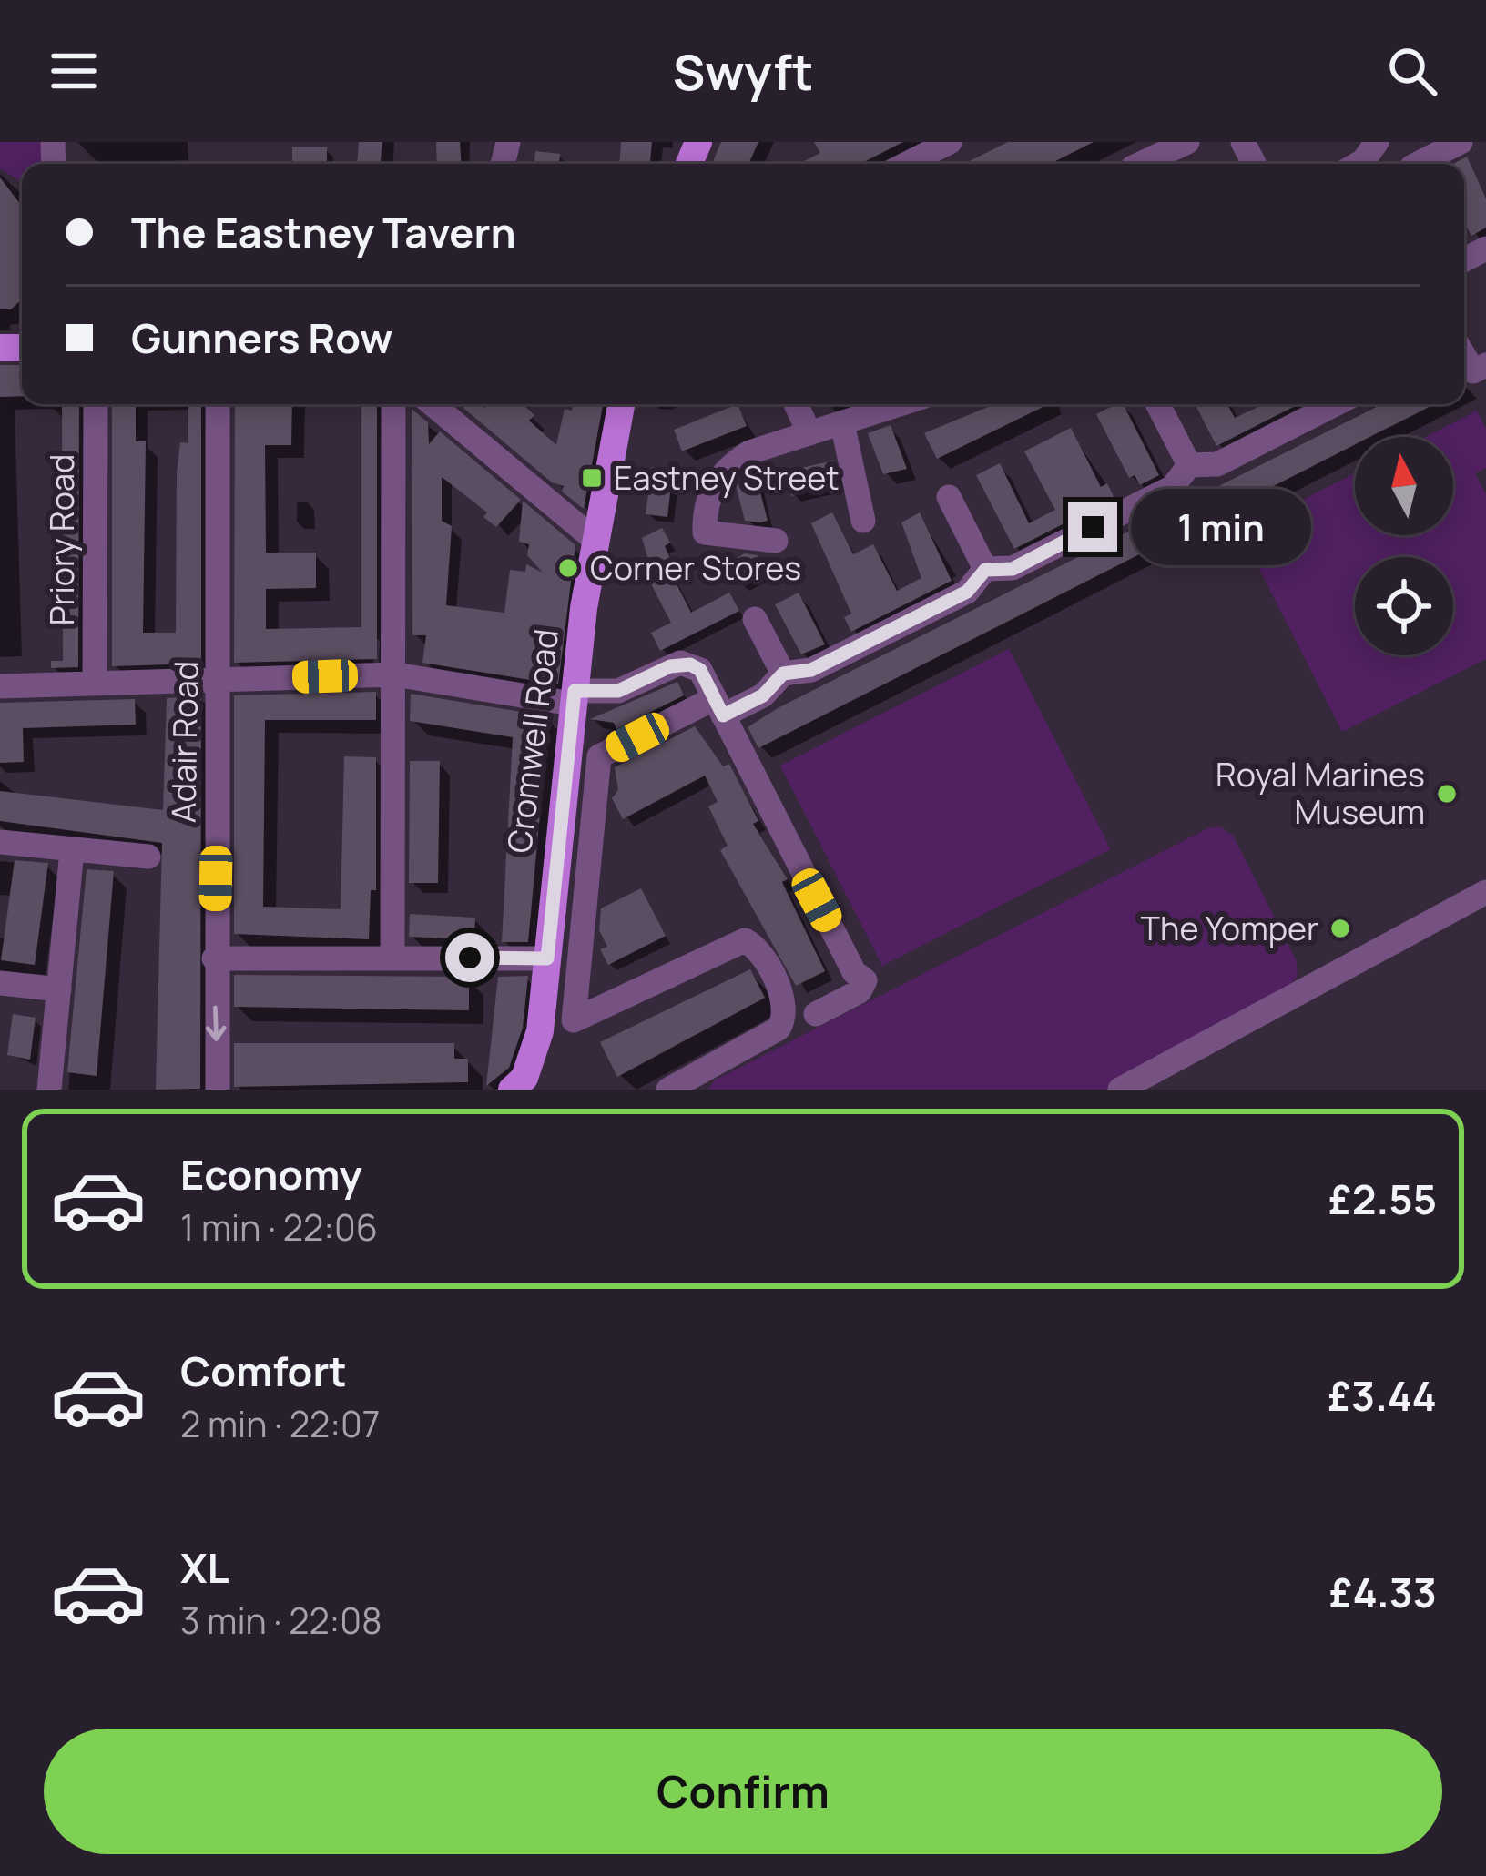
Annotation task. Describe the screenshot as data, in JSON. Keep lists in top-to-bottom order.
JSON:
{
  "streets": {
    "main road": ["Cromwell Road"],
    "street": ["Priory Road", "Adair Road"]
  },
  "places": {
    "transit": ["Eastney Street"],
    "other": ["Corner Stores", "Royal Marines Museum", "The Yomper"]
  },
  "north": "top",
  "page": {
    "header": "Swyft",
    "banner": ["The Eastney Tavern", "Gunners Row"],
    "bubble": "1 min",
    "list": [
      {
        "name": "Economy",
        "note": "1 min · 22:06",
        "value": "£2.55"
      },
      {
        "name": "Comfort",
        "note": "2 min · 22:07",
        "value": "£3.44"
      },
      {
        "name": "XL",
        "note": "3 min · 22:08",
        "value": "£4.33"
      }
    ],
    "buttons": "Confirm"
  }
}
